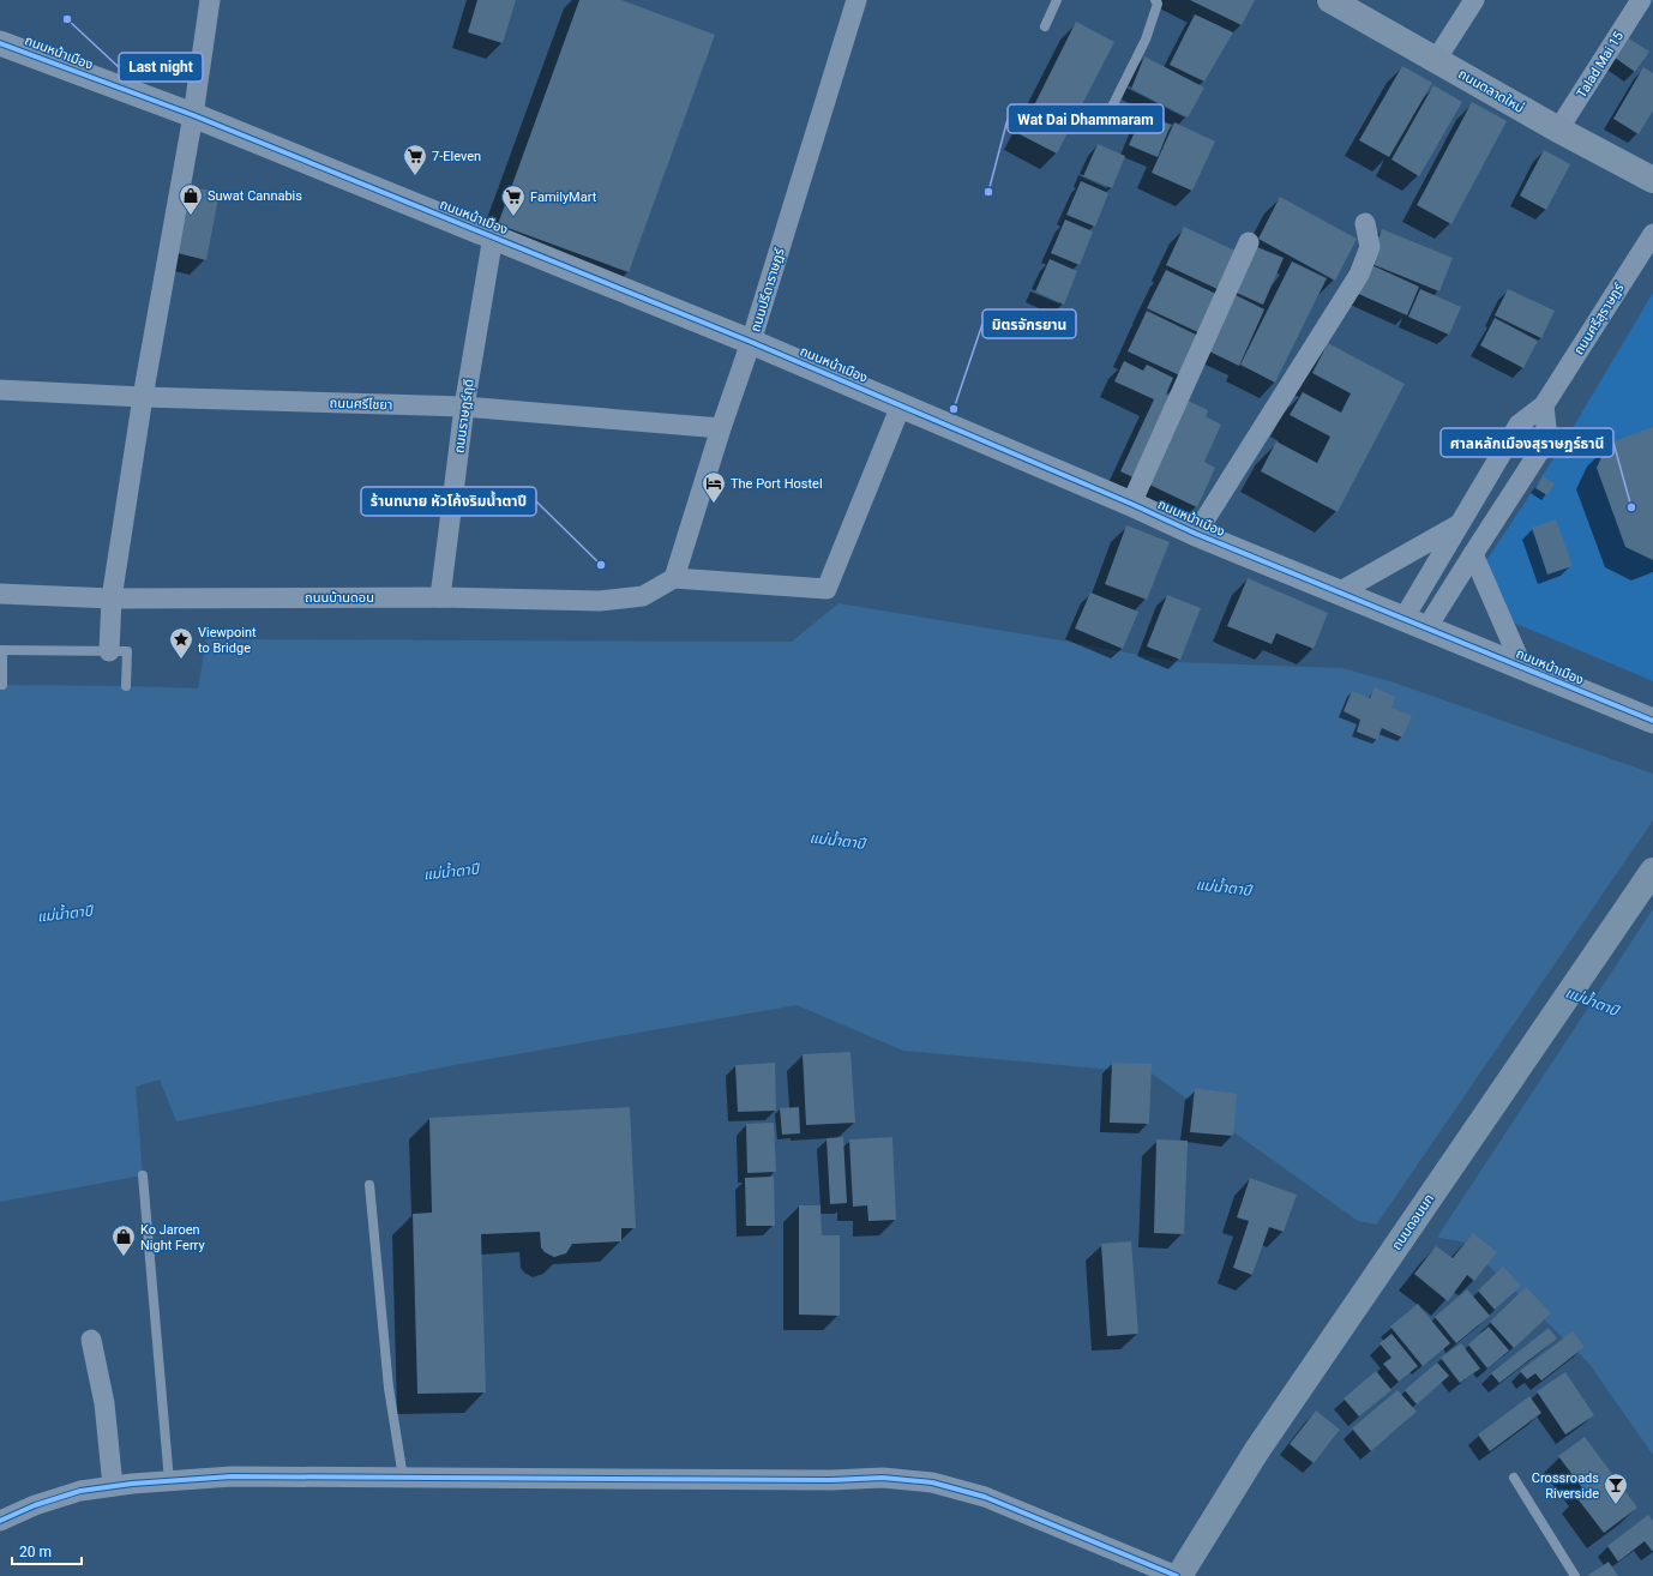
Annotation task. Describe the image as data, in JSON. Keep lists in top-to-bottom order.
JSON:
{
  "streets": {
    "main road": ["ถนนตลาดใหม่", "ถนนดอนนก"],
    "street": [
      "ถนนหน้าเมือง",
      "Talad Mai 15",
      "ถนนปรีดาราษฎร์",
      "ถนนศรีสุราษฎร์",
      "ถนนศรีไชยา",
      "ถนนราษฎร์ฤดี",
      "ถนนบ้านดอน"
    ]
  },
  "crossings": [
    ["ถนนหน้าเมือง", "ถนนปรีดาราษฎร์"],
    ["ถนนหน้าเมือง", "ถนนศรีสุราษฎร์"],
    ["ถนนหน้าเมือง", "ถนนราษฎร์ฤดี"],
    ["Talad Mai 15", "ถนนตลาดใหม่"],
    ["ถนนปรีดาราษฎร์", "ถนนศรีไชยา"],
    ["ถนนปรีดาราษฎร์", "ถนนบ้านดอน"],
    ["ถนนศรีไชยา", "ถนนราษฎร์ฤดี"],
    ["ถนนราษฎร์ฤดี", "ถนนบ้านดอน"]
  ],
  "water": ["แม่น้ำตาปี"],
  "places": {
    "other": [
      "Last night",
      "Wat Dai Dhammaram",
      "มิตรจักรยาน",
      "ศาลหลักเมืองสุราษฎร์ธานี",
      "ร้านทนาย หัวโค้งริมน้ำตาปี"
    ],
    "supermarket": ["7-Eleven", "FamilyMart"],
    "shop": ["Suwat Cannabis", "Ko Jaroen Night Ferry"],
    "hotel": ["The Port Hostel"],
    "place": ["Viewpoint to Bridge"],
    "bar": ["Crossroads Riverside"]
  },
  "scale_bar": "20 m"
}
